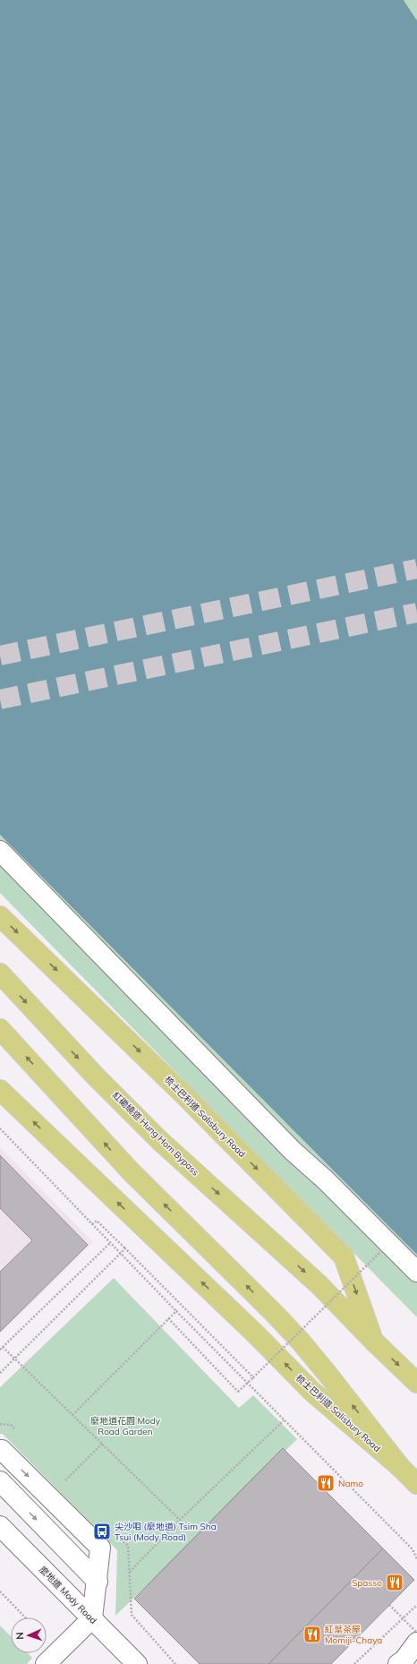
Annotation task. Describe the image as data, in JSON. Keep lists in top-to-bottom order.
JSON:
{
  "streets": {
    "main road": ["梳士巴利道 Salisbury Road", "紅磡繞道 Hung Hom Bypass"],
    "street": ["麼地道 Mody Road"]
  },
  "crossings": [
    ["梳士巴利道 Salisbury Road", "紅磡繞道 Hung Hom Bypass"]
  ],
  "one_way": ["紅磡繞道 Hung Hom Bypass"],
  "parks": ["麼地道花園 Mody Road Garden"],
  "places": {
    "restaurant": ["Namo", "Spasso", "紅葉茶屋 Momiji-Chaya"],
    "bus stop": ["尖沙咀 (麼地道) Tsim Sha Tsui (Mody Road)"]
  },
  "north": "left"
}
